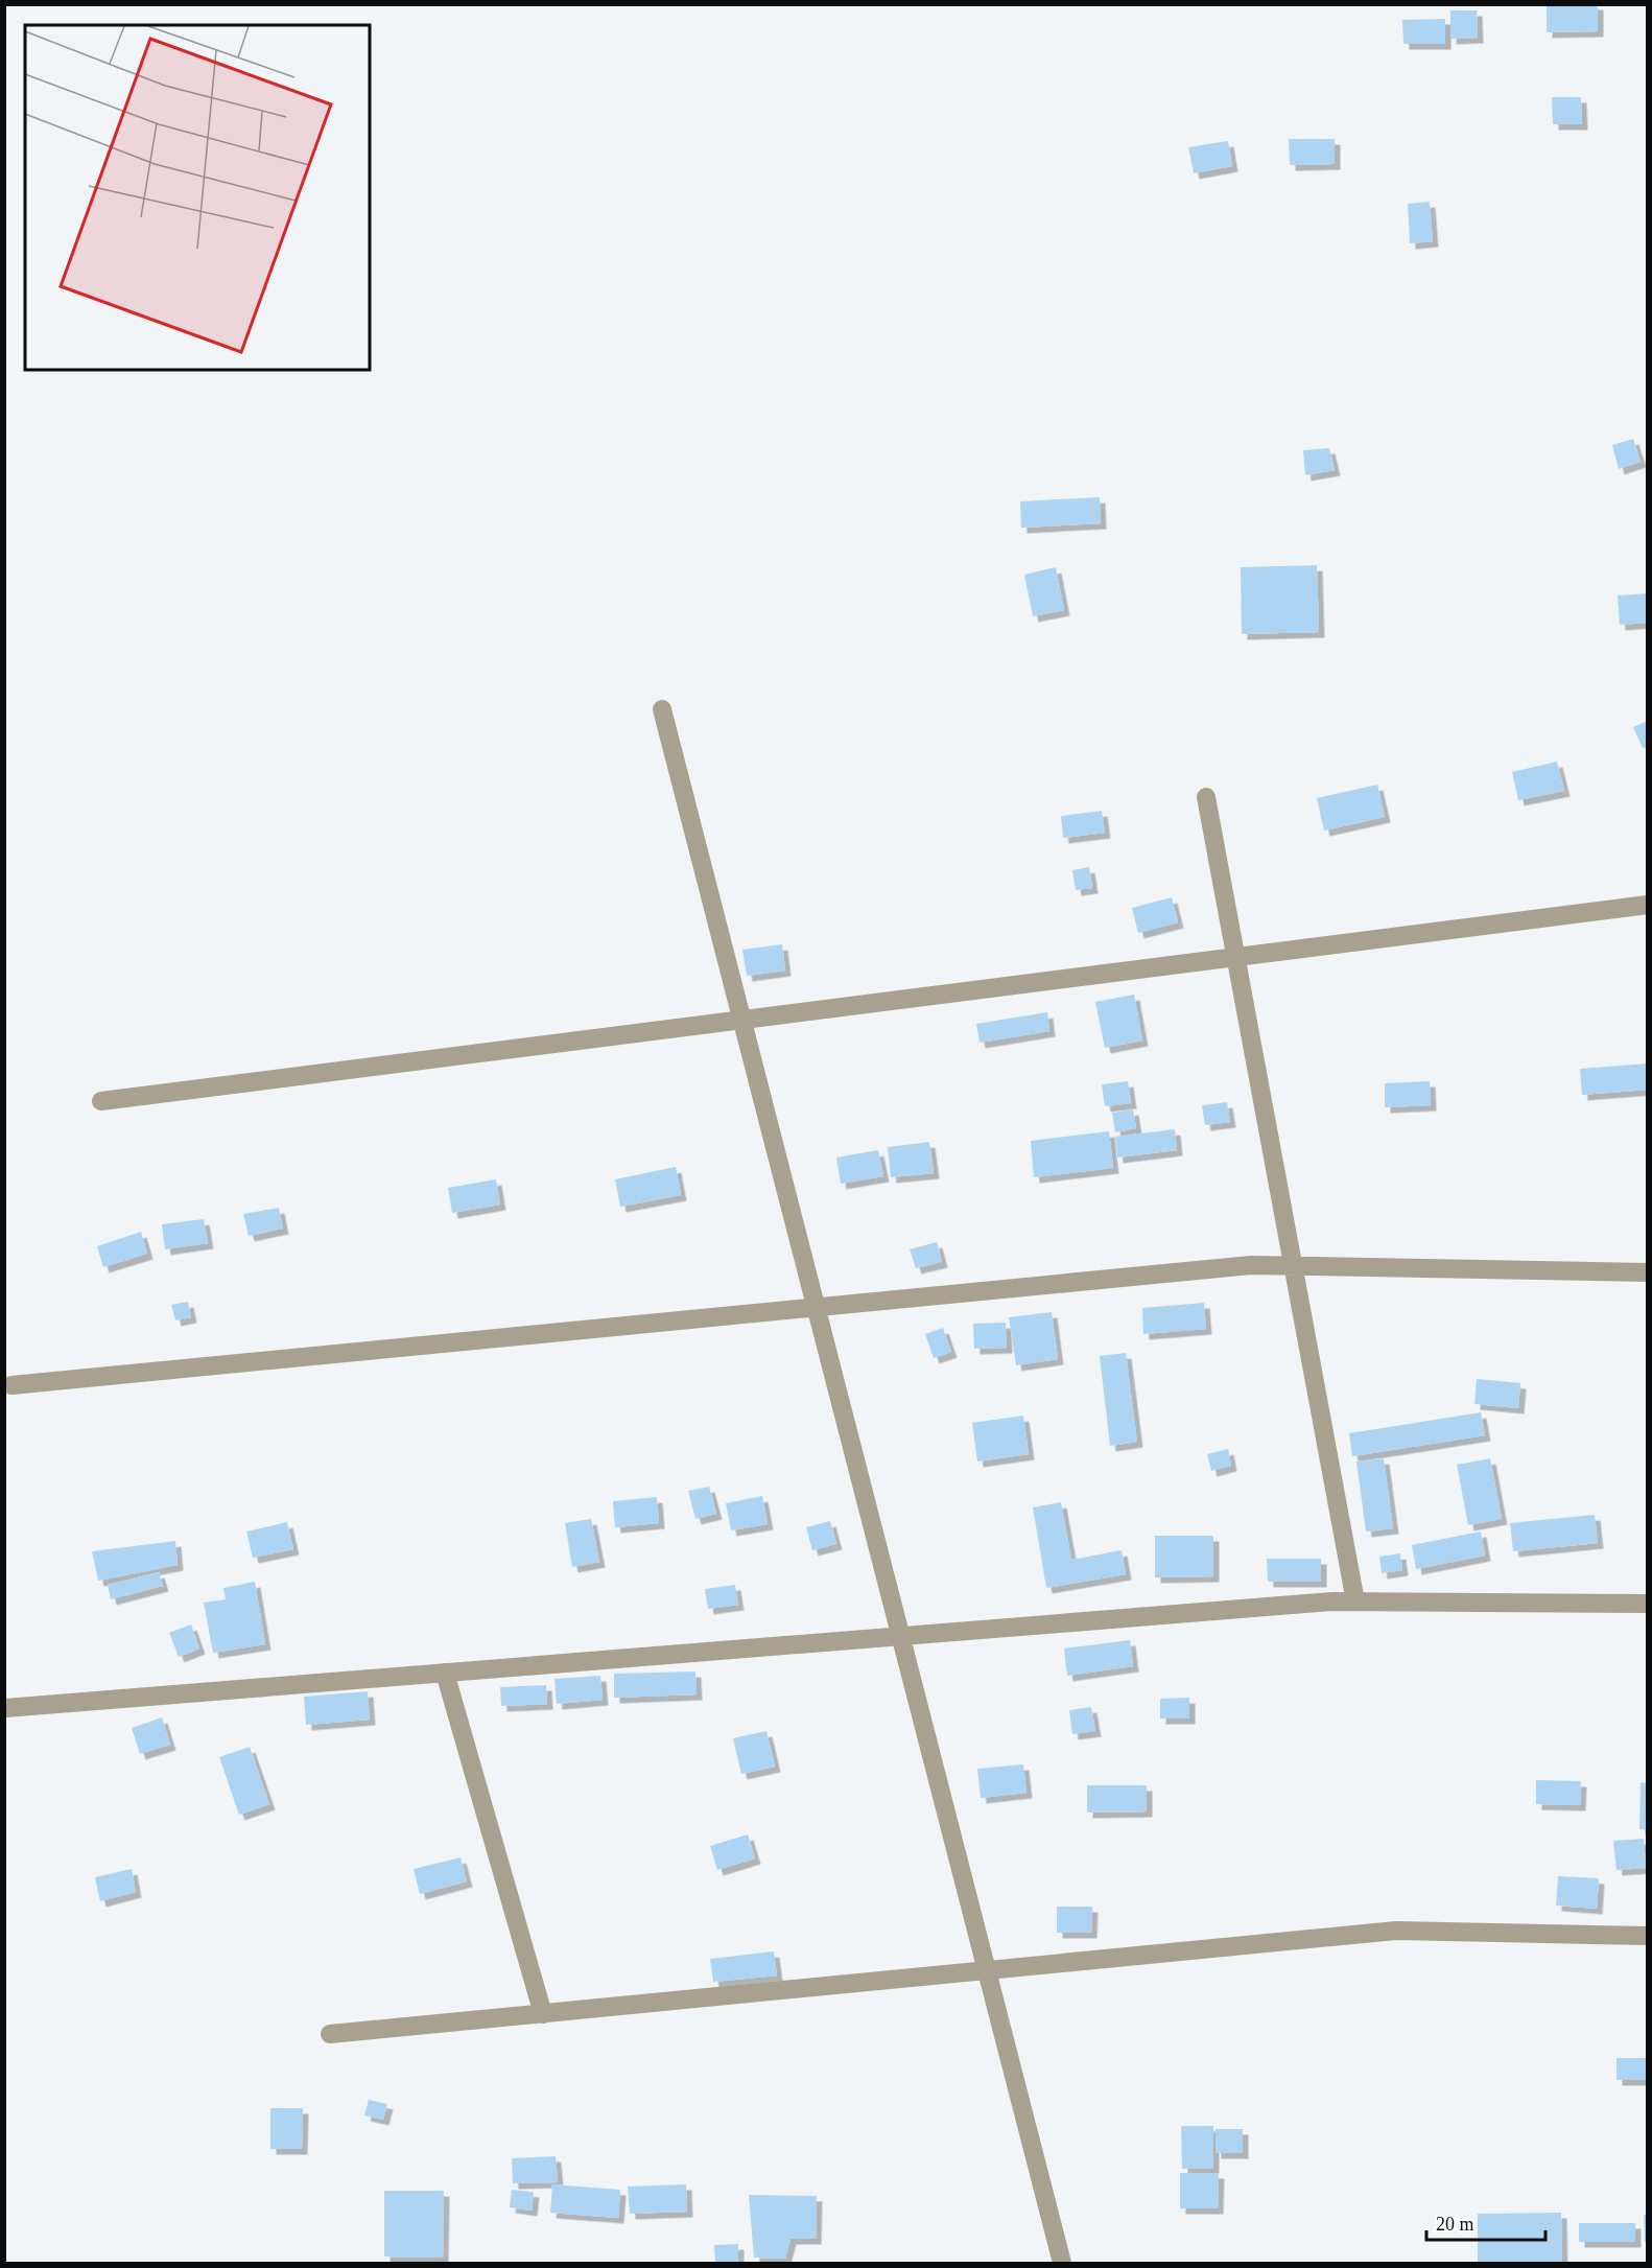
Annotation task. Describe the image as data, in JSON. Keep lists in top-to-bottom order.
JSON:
{
  "scale_bar": "20 m"
}
